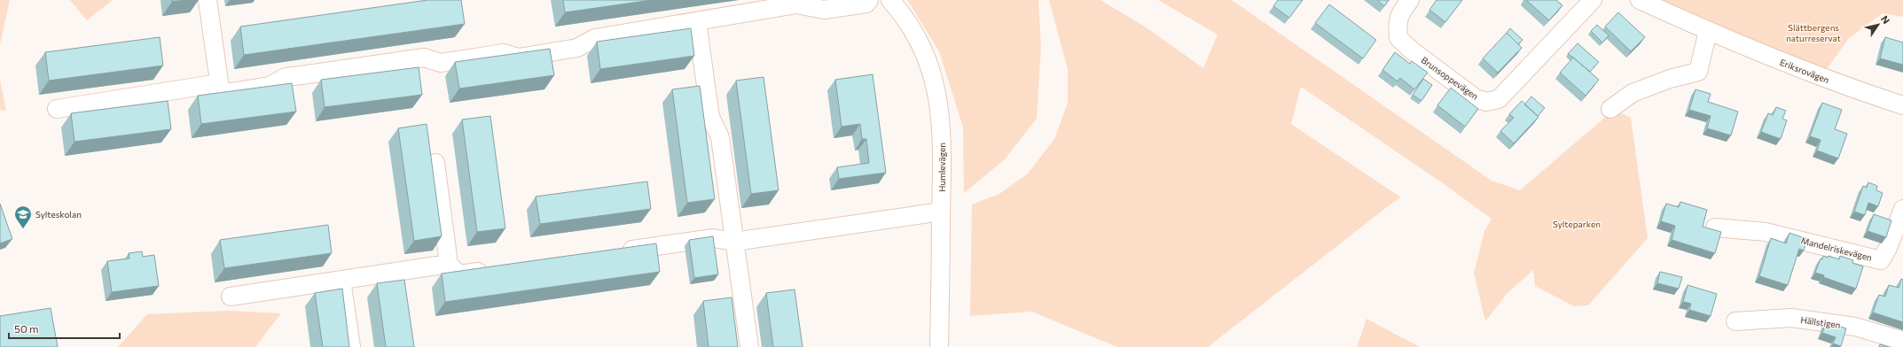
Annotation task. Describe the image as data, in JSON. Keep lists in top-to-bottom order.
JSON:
{
  "streets": {
    "street": [
      "Eriksrovägen",
      "Brunsoppevägen",
      "Humlevägen",
      "Mandelriskevägen",
      "Hällstigen"
    ]
  },
  "parks": ["Slättbergens naturreservat", "Sylteparken"],
  "places": {
    "school or university": ["Sylteskolan"]
  },
  "scale_bar": "50 m",
  "north": "top right"
}
